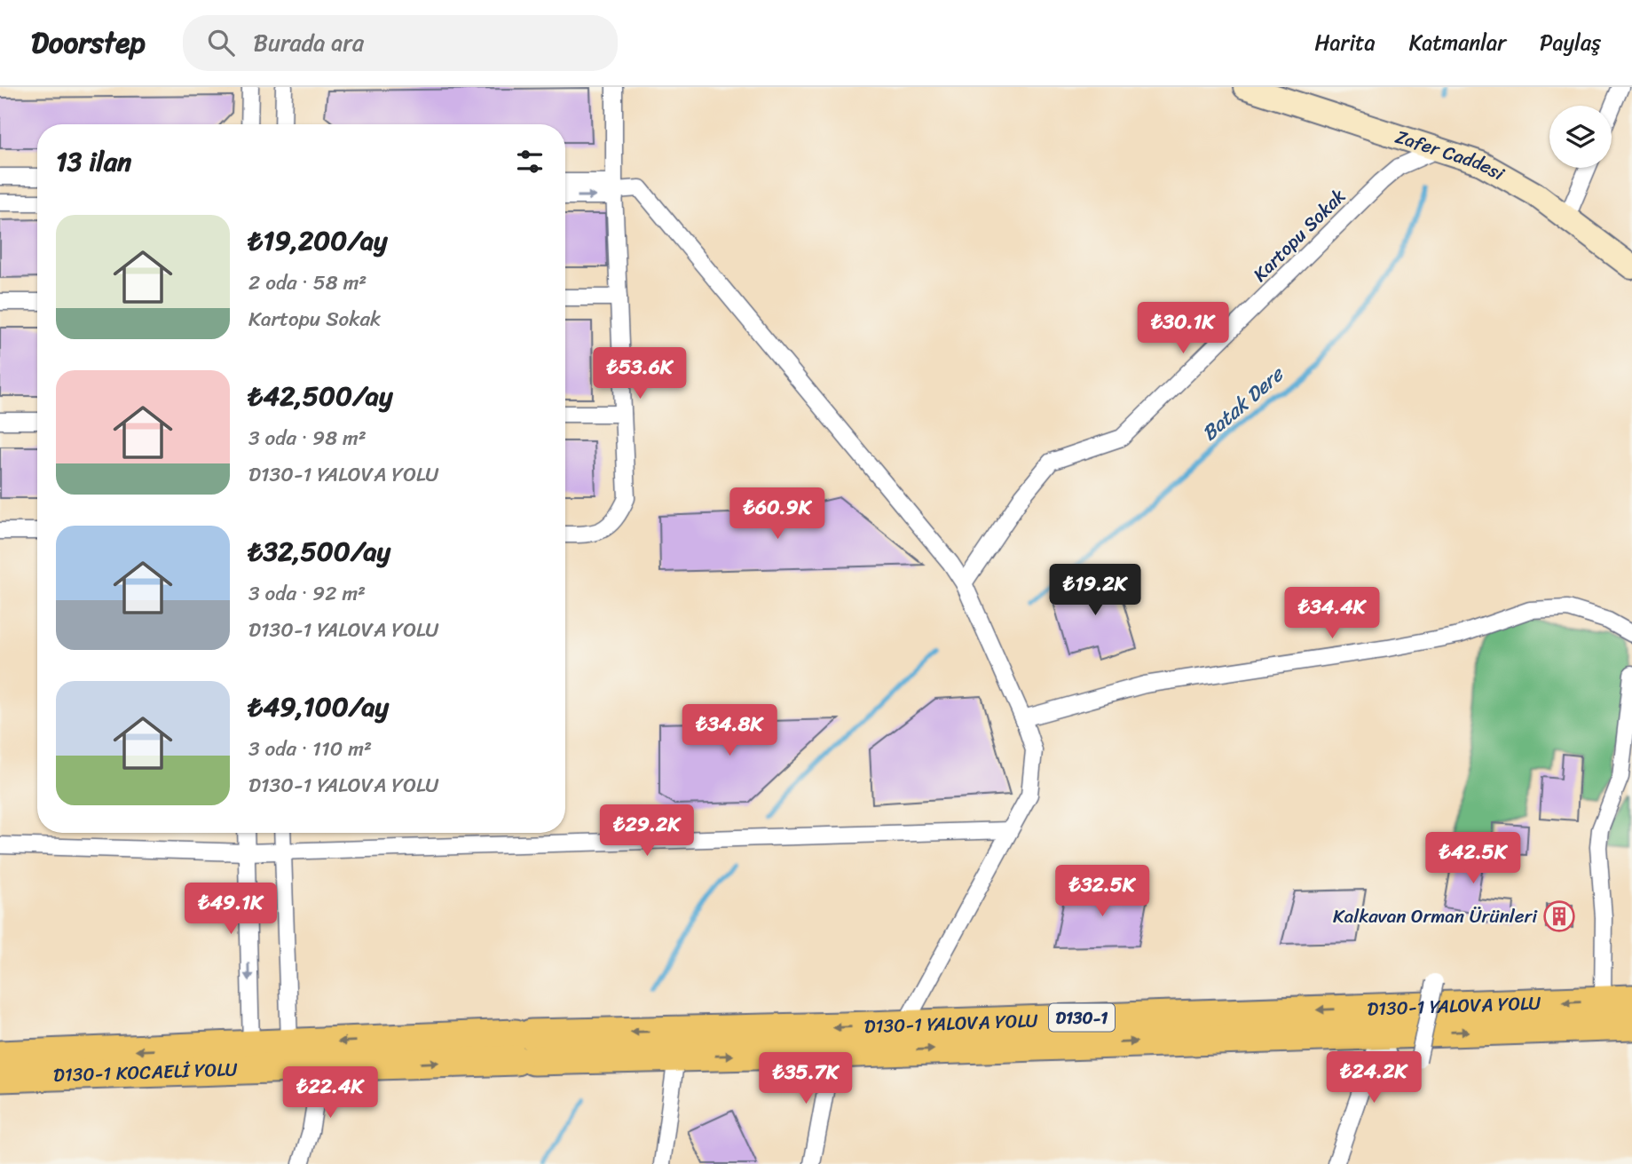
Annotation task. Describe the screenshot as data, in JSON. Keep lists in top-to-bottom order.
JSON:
{
  "streets": {
    "highway": ["D130-1 YALOVA YOLU", "D130-1", "D130-1 KOCAELİ YOLU"],
    "street": ["Zafer Caddesi", "Kartopu Sokak"]
  },
  "crossings": [
    ["Zafer Caddesi", "Kartopu Sokak"],
    ["D130-1 YALOVA YOLU", "D130-1 KOCAELİ YOLU"]
  ],
  "one_way": ["D130-1 YALOVA YOLU", "D130-1 KOCAELİ YOLU"],
  "water": ["Batak Dere"],
  "places": {
    "building": ["Kalkavan Orman Ürünleri"]
  },
  "page": {
    "header": "Doorstep",
    "search": "Burada ara",
    "nav": ["Harita", "Katmanlar", "Paylaş"],
    "heading": "13 ilan",
    "list": [
      {
        "name": "₺19,200/ay",
        "note": "2 oda · 58 m² · Kartopu Sokak"
      },
      {
        "name": "₺42,500/ay",
        "note": "3 oda · 98 m² · D130-1 YALOVA YOLU"
      },
      {
        "name": "₺32,500/ay",
        "note": "3 oda · 92 m² · D130-1 YALOVA YOLU"
      },
      {
        "name": "₺49,100/ay",
        "note": "3 oda · 110 m² · D130-1 YALOVA YOLU"
      }
    ],
    "price": [
      "₺30.1K",
      "₺53.6K",
      "₺60.9K",
      "₺19.2K",
      "₺34.4K",
      "₺34.8K",
      "₺29.2K",
      "₺42.5K",
      "₺32.5K",
      "₺49.1K",
      "₺24.2K",
      "₺35.7K",
      "₺22.4K"
    ]
  }
}
